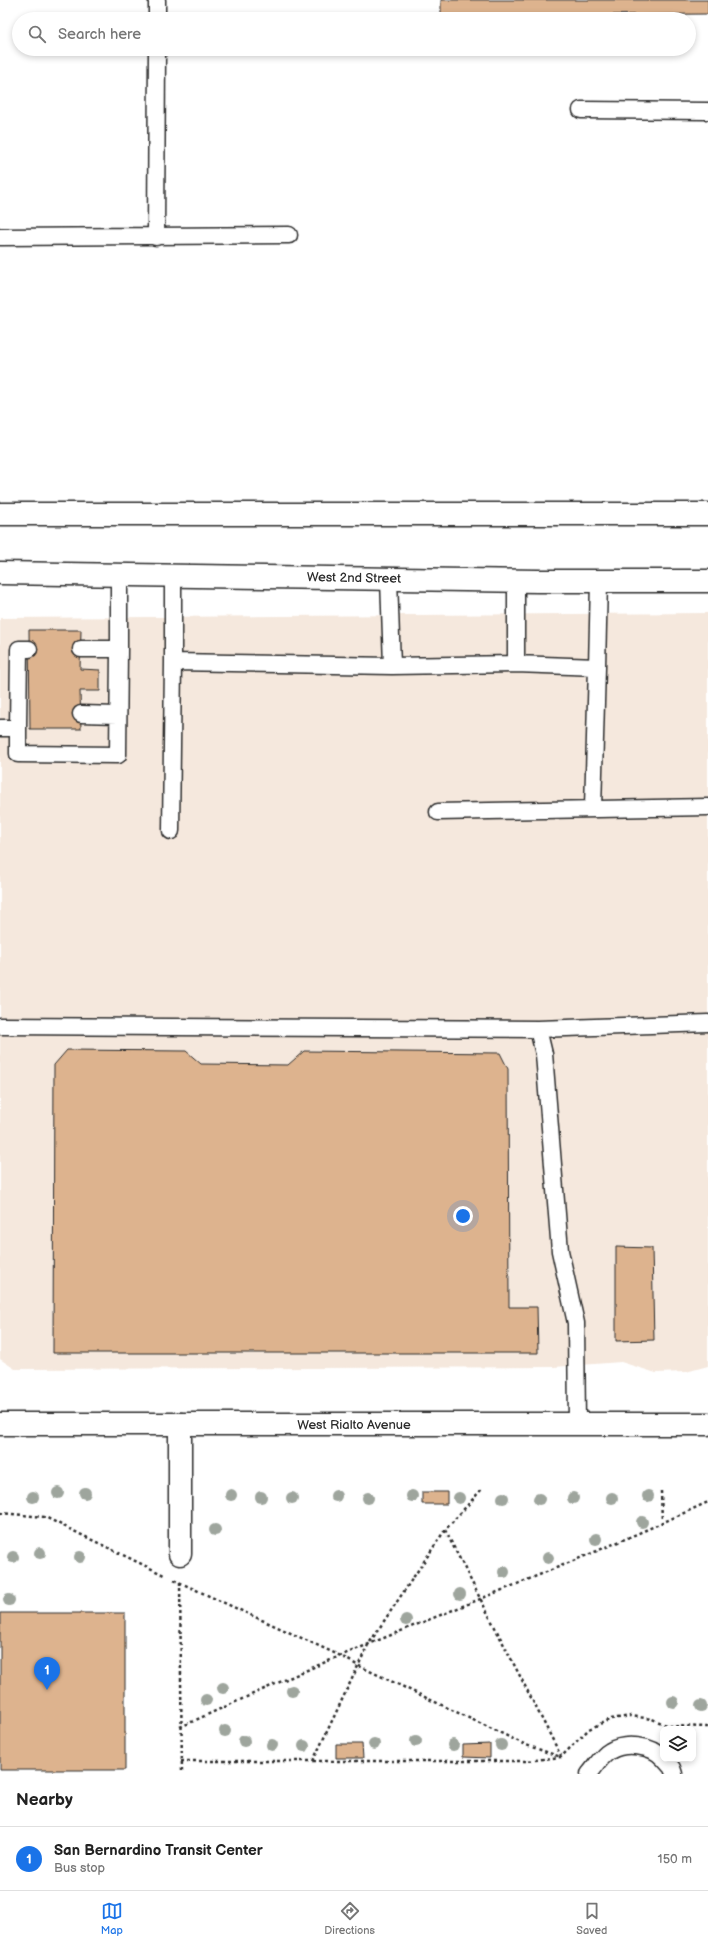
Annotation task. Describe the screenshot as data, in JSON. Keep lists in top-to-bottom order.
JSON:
{
  "streets": {
    "main road": ["West 2nd Street", "West Rialto Avenue"]
  },
  "page": {
    "search": "Search here",
    "pins": "1",
    "heading": "Nearby",
    "list": [
      {
        "mark": "1",
        "name": "San Bernardino Transit Center",
        "note": "Bus stop",
        "value": "150 m"
      }
    ],
    "nav": ["Map", "Directions", "Saved"]
  }
}
